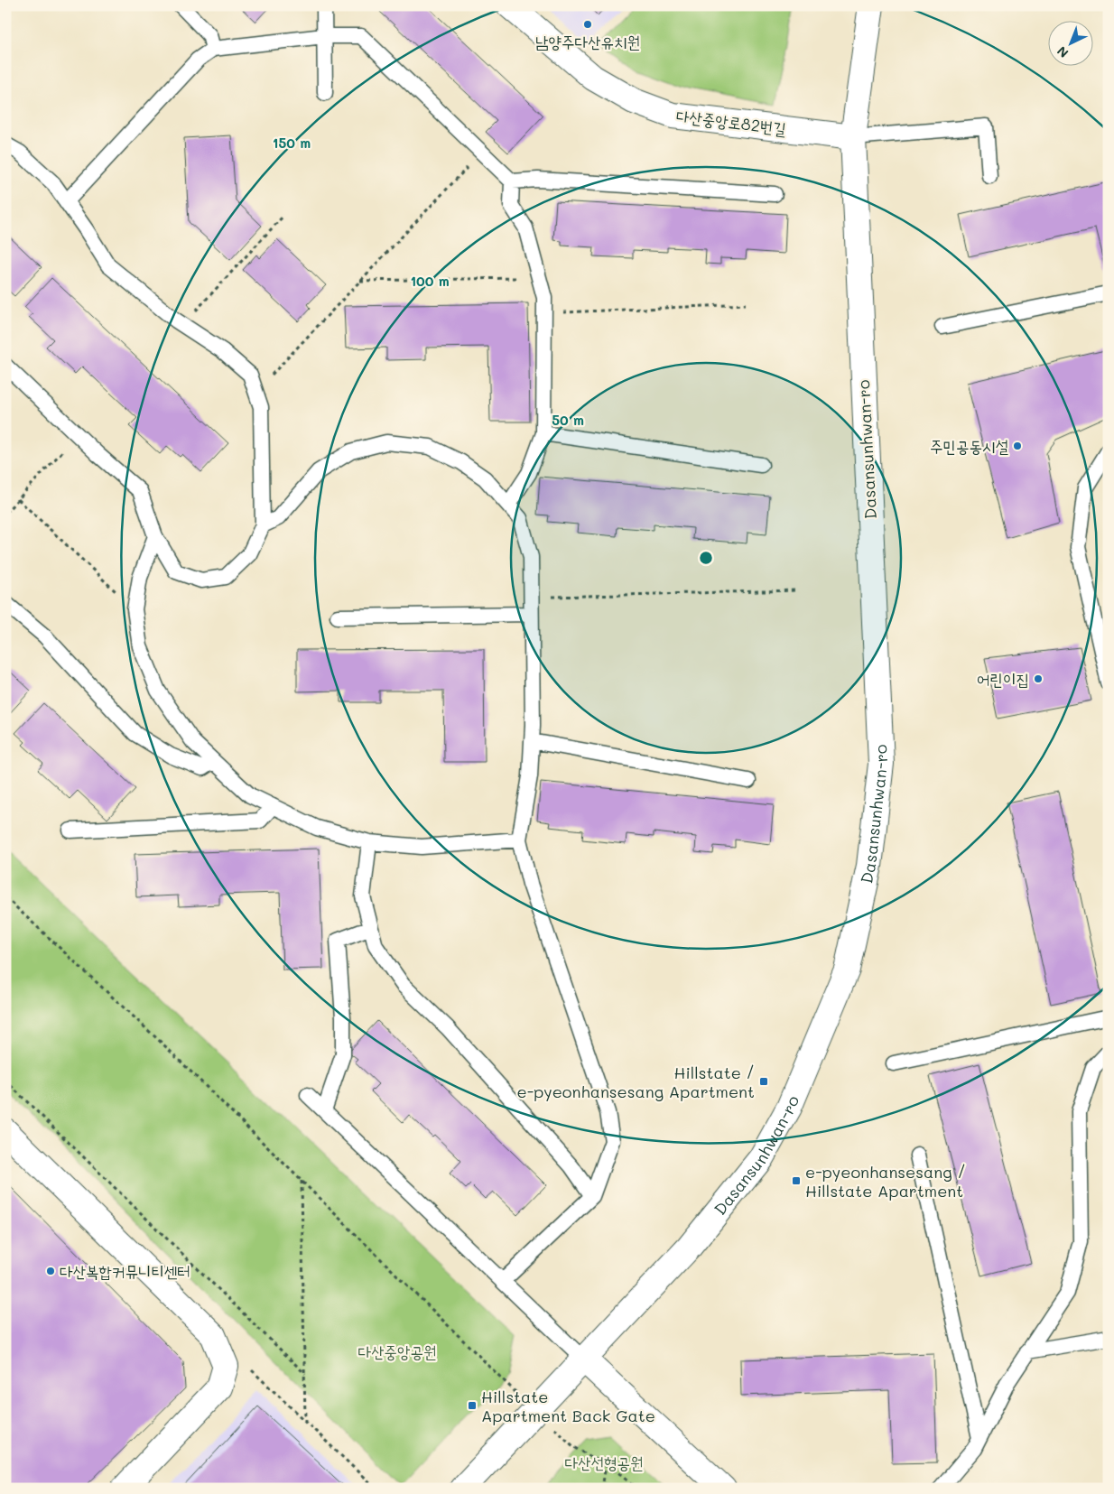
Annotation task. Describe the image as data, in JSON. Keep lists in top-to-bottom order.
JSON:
{
  "streets": {
    "street": ["다산중앙로82번길", "Dasansunhwan-ro"]
  },
  "crossings": [
    ["다산중앙로82번길", "Dasansunhwan-ro"]
  ],
  "parks": ["다산중앙공원", "다산선형공원"],
  "places": {
    "other": [
      "남양주다산유치원",
      "주민공동시설",
      "어린이집",
      "다산복합커뮤니티센터"
    ],
    "transit": ["Hillstate / e-pyeonhansesang Apartment", "e-pyeonhansesang / Hillstate Apartment", "Hillstate Apartment Back Gate"]
  },
  "north": "bottom left",
  "rings": ["150 m", "100 m", "50 m"]
}
